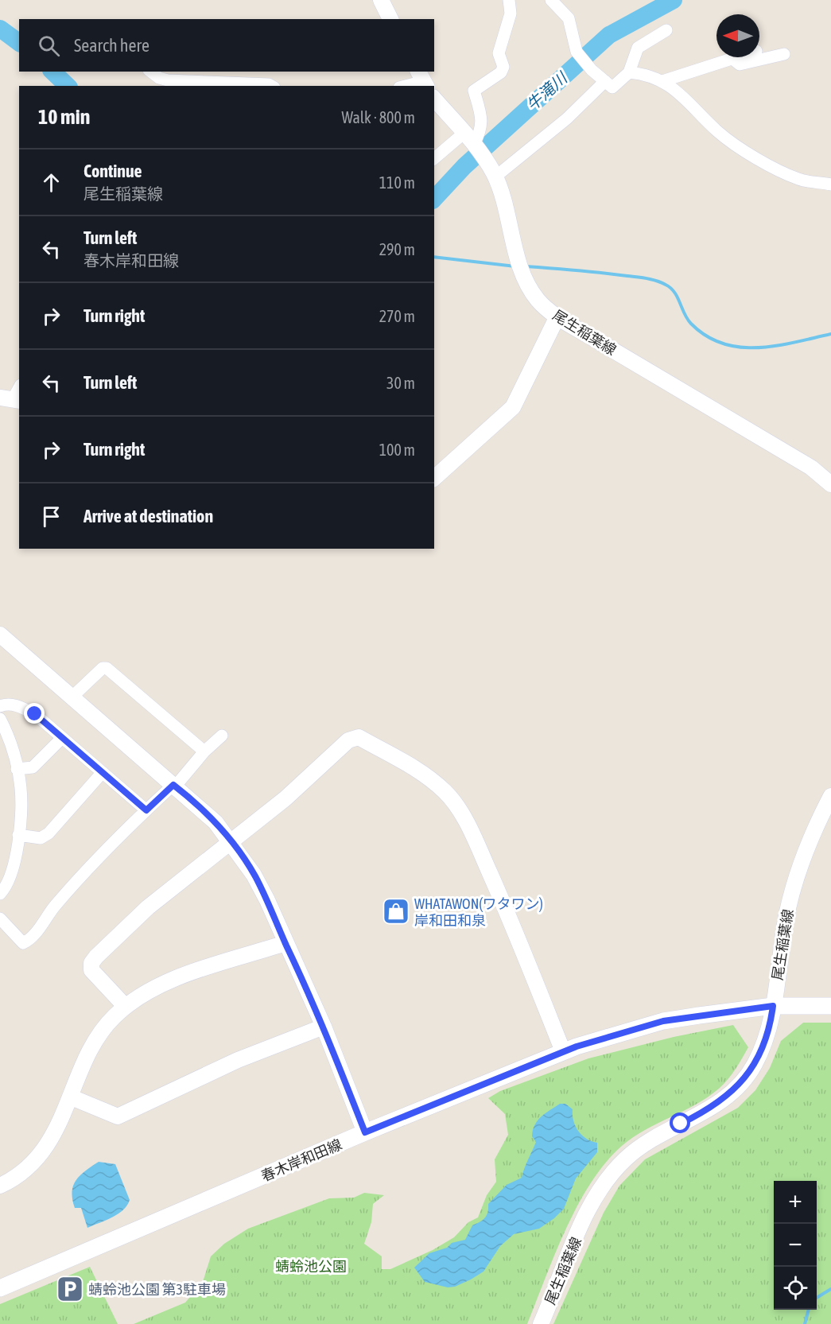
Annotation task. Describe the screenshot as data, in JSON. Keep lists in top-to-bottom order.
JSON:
{
  "streets": {
    "main road": ["春木岸和田線"],
    "street": ["尾生稲葉線"]
  },
  "crossings": [
    ["尾生稲葉線", "春木岸和田線"]
  ],
  "water": ["牛滝川"],
  "parks": ["蜻蛉池公園"],
  "places": {
    "shop": ["WHATAWON(ワタワン) 岸和田和泉"],
    "parking": ["蜻蛉池公園 第3駐車場"]
  },
  "north": "left",
  "page": {
    "search": "Search here",
    "heading": ["10 min", "Walk · 800 m"],
    "list": [
      ["Continue", "尾生稲葉線", "110 m"],
      ["Turn left", "春木岸和田線", "290 m"],
      ["Turn right", "270 m"],
      ["Turn left", "30 m"],
      ["Turn right", "100 m"],
      "Arrive at destination"
    ],
    "map_buttons": ["+", "−"]
  }
}
